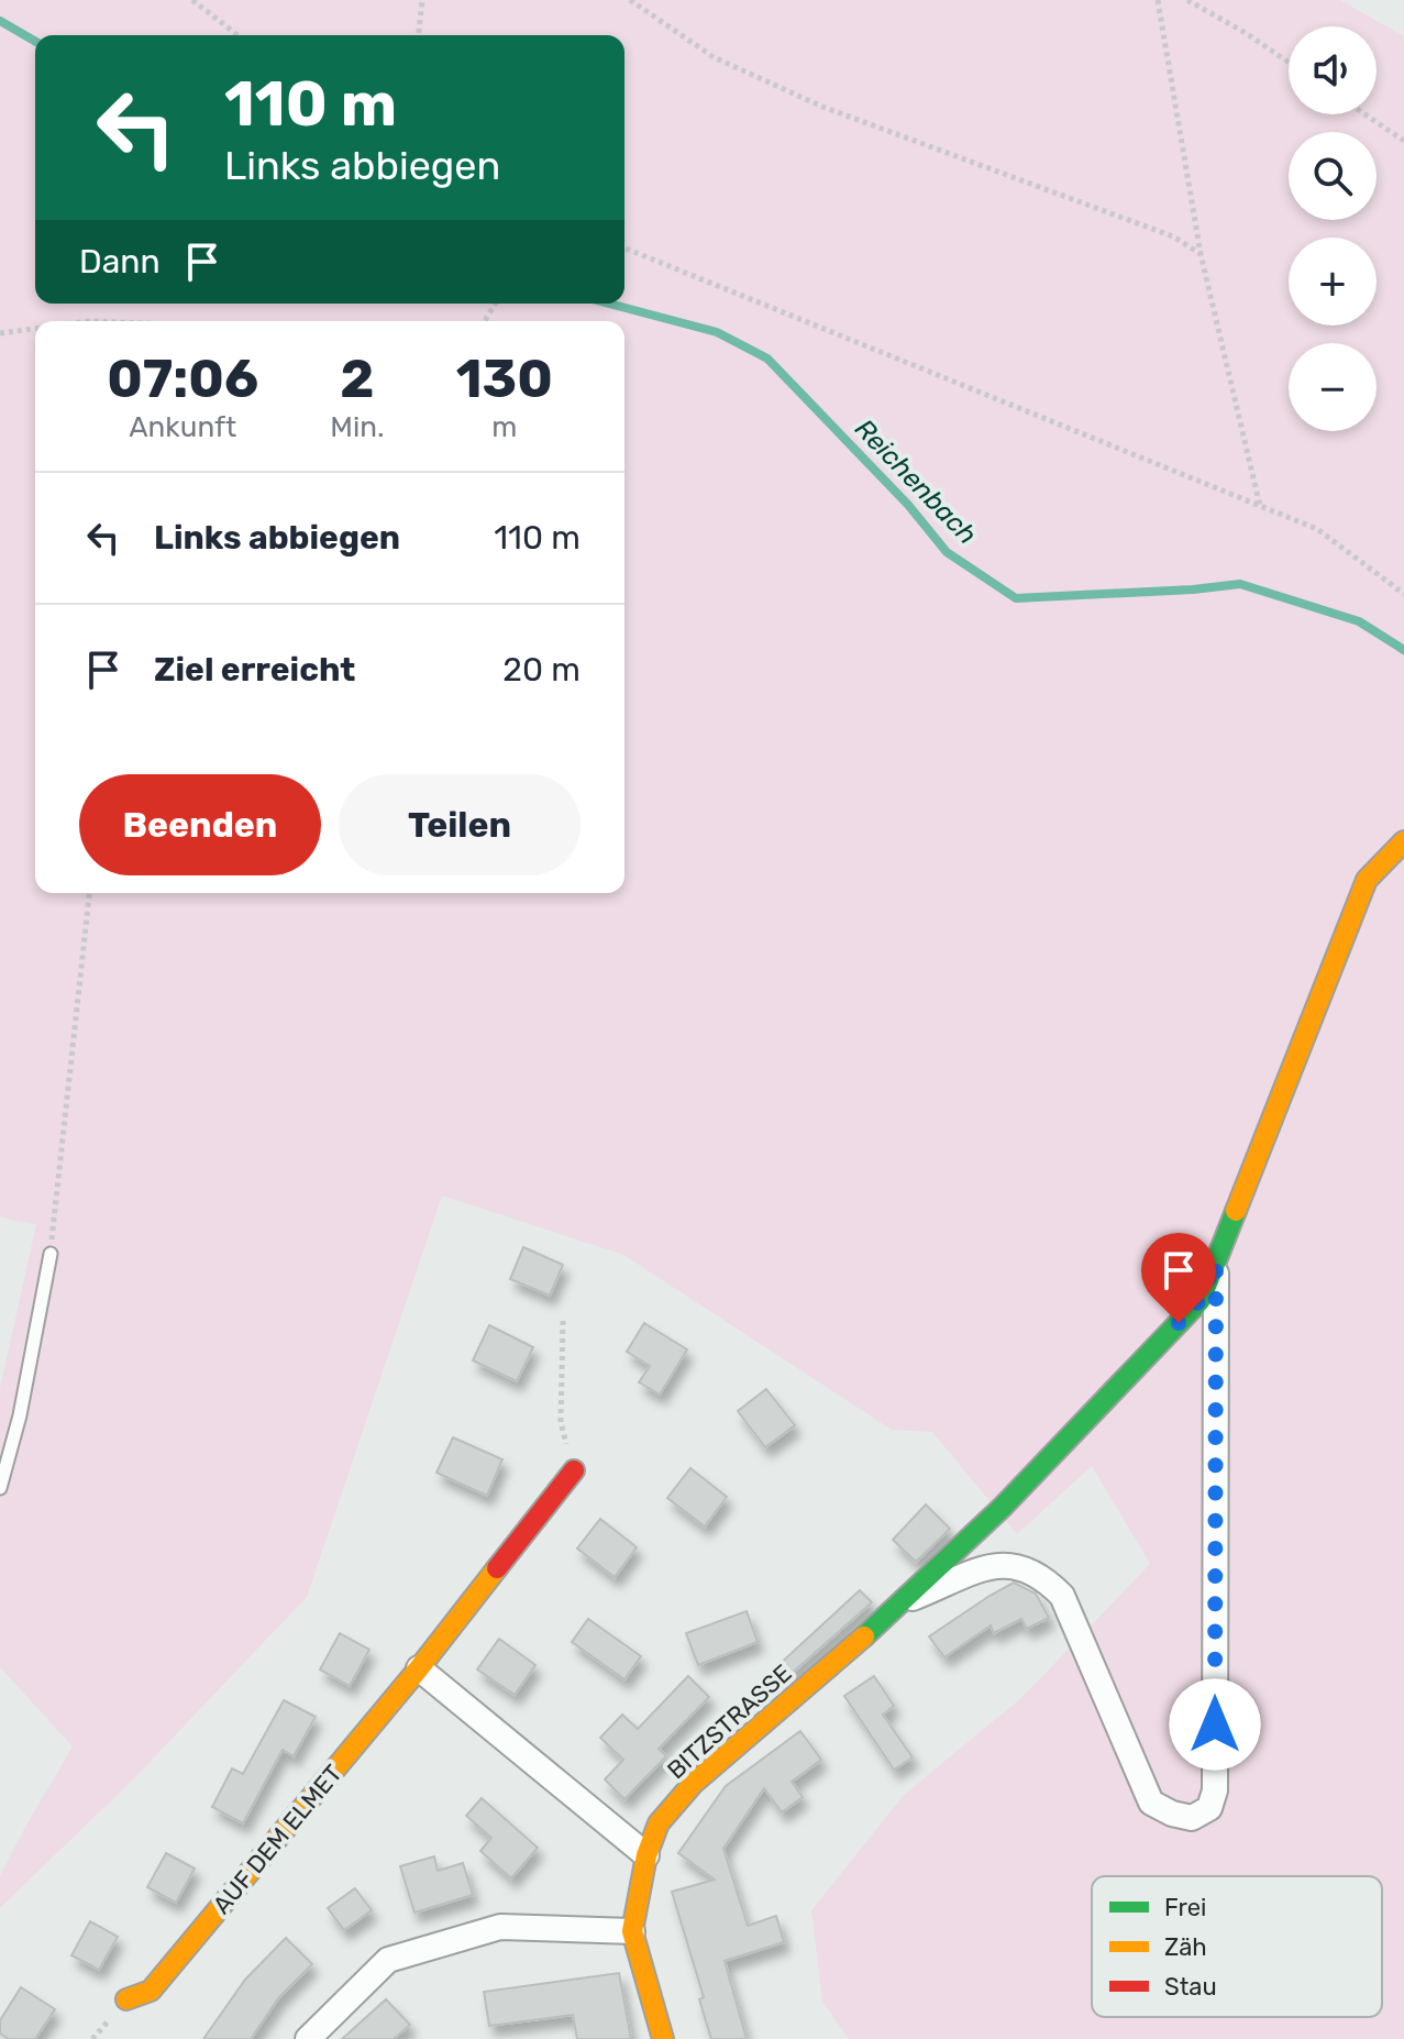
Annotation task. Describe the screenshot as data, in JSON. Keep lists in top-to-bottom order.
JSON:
{
  "streets": {
    "street": ["BITZSTRASSE", "AUF DEM ELMET"]
  },
  "water": ["Reichenbach"],
  "legend": ["Frei", "Zäh", "Stau"],
  "page": {
    "map_buttons": ["+", "−"],
    "turn": ["110 m", "Links abbiegen"],
    "then": "Dann",
    "eta": [
      "07:06",
      "Ankunft",
      "2",
      "Min.",
      "130",
      "m"
    ],
    "list": [
      {
        "name": "Links abbiegen",
        "value": "110 m"
      },
      {
        "name": "Ziel erreicht",
        "value": "20 m"
      }
    ],
    "buttons": ["Beenden", "Teilen"]
  }
}
